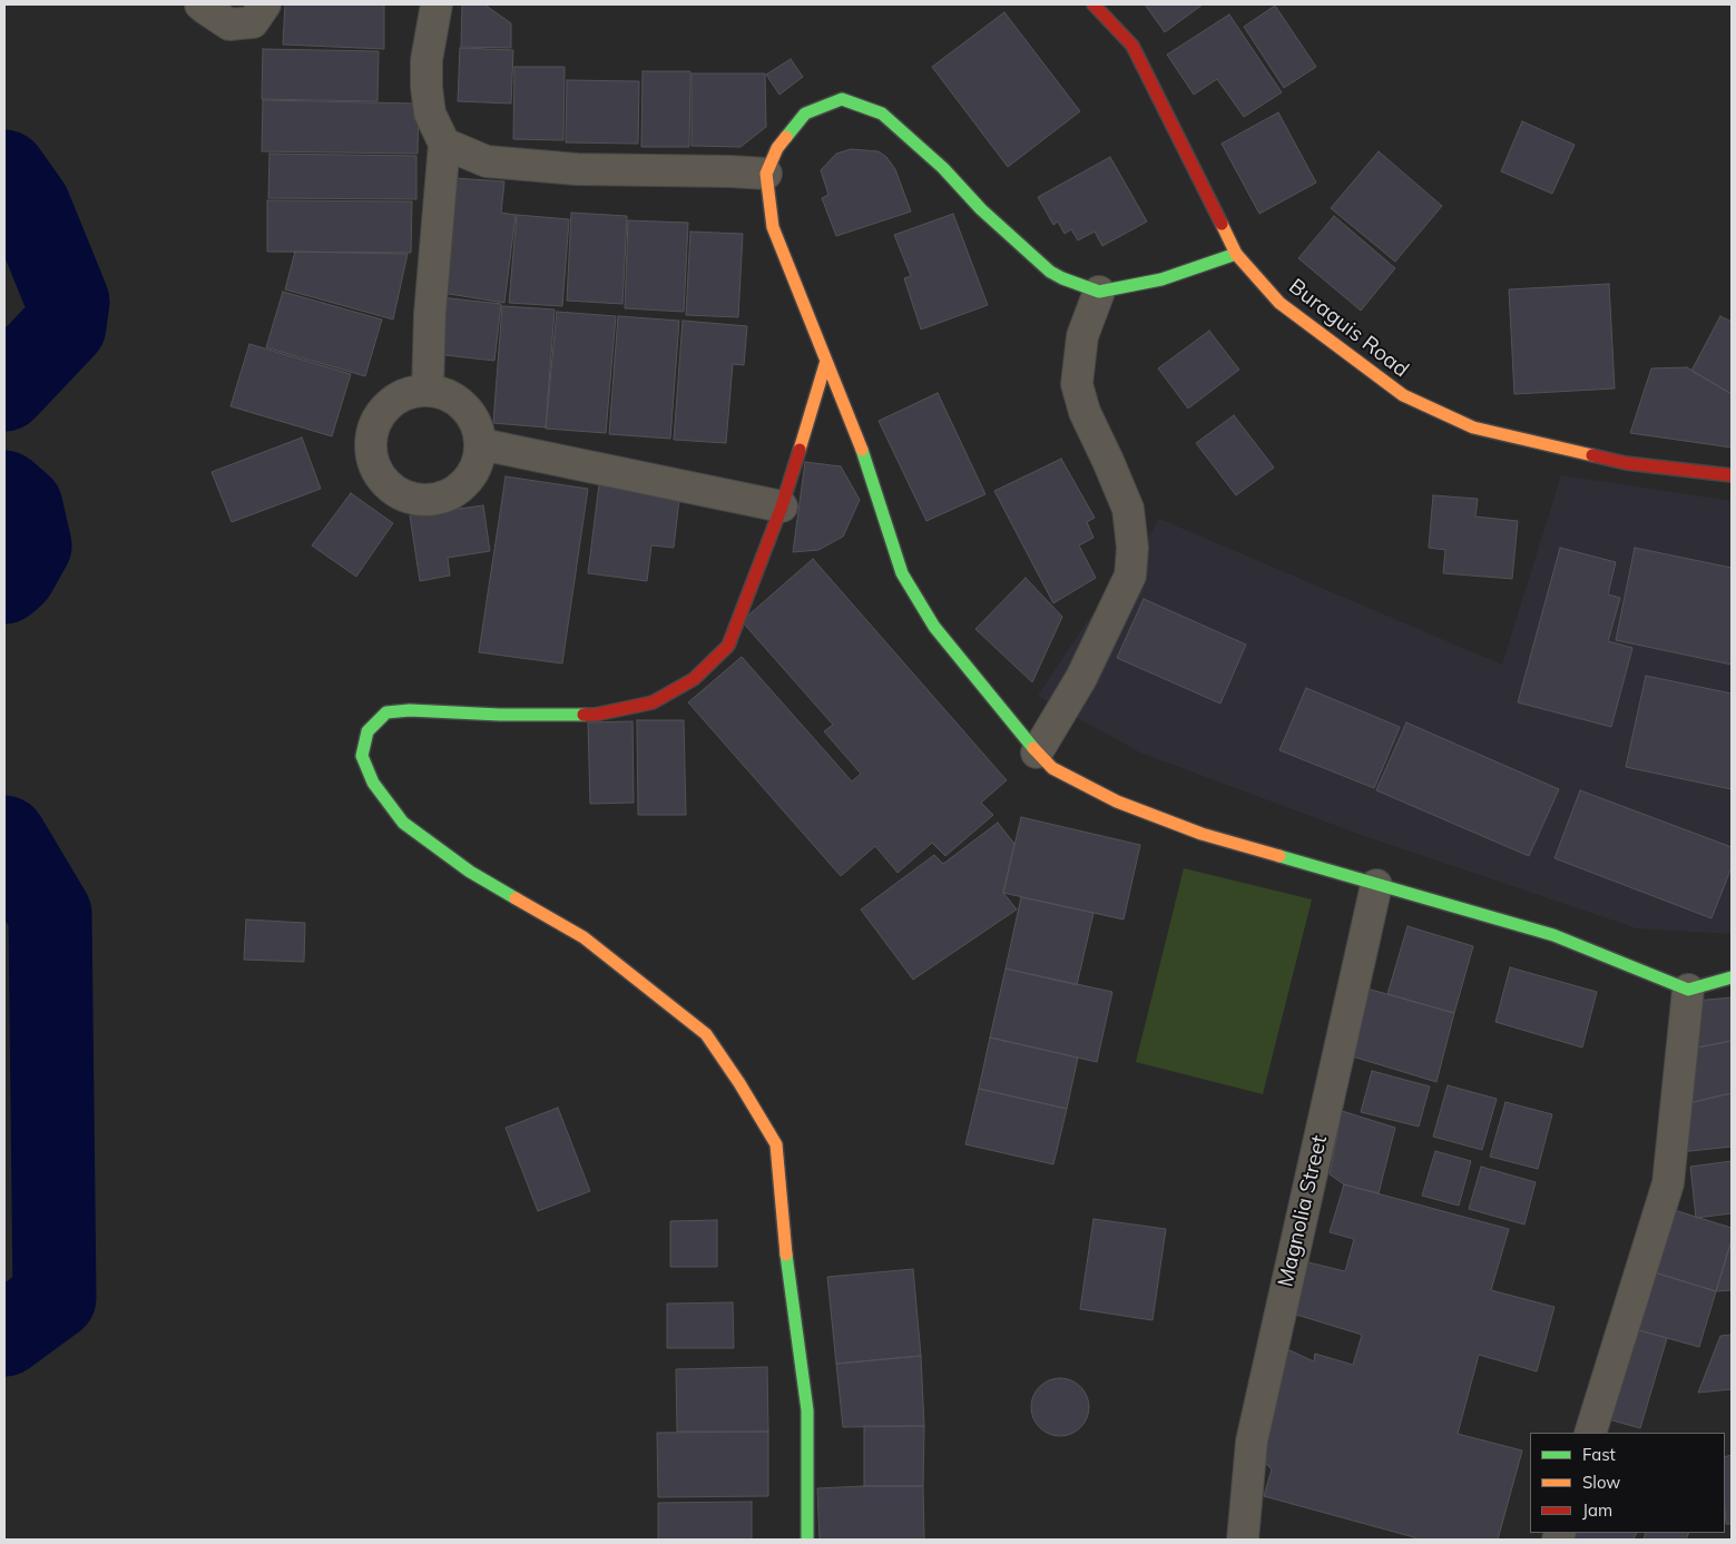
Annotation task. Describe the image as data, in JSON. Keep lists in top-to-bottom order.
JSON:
{
  "streets": {
    "street": ["Buraguis Road", "Magnolia Street"]
  },
  "legend": ["Fast", "Slow", "Jam"]
}
